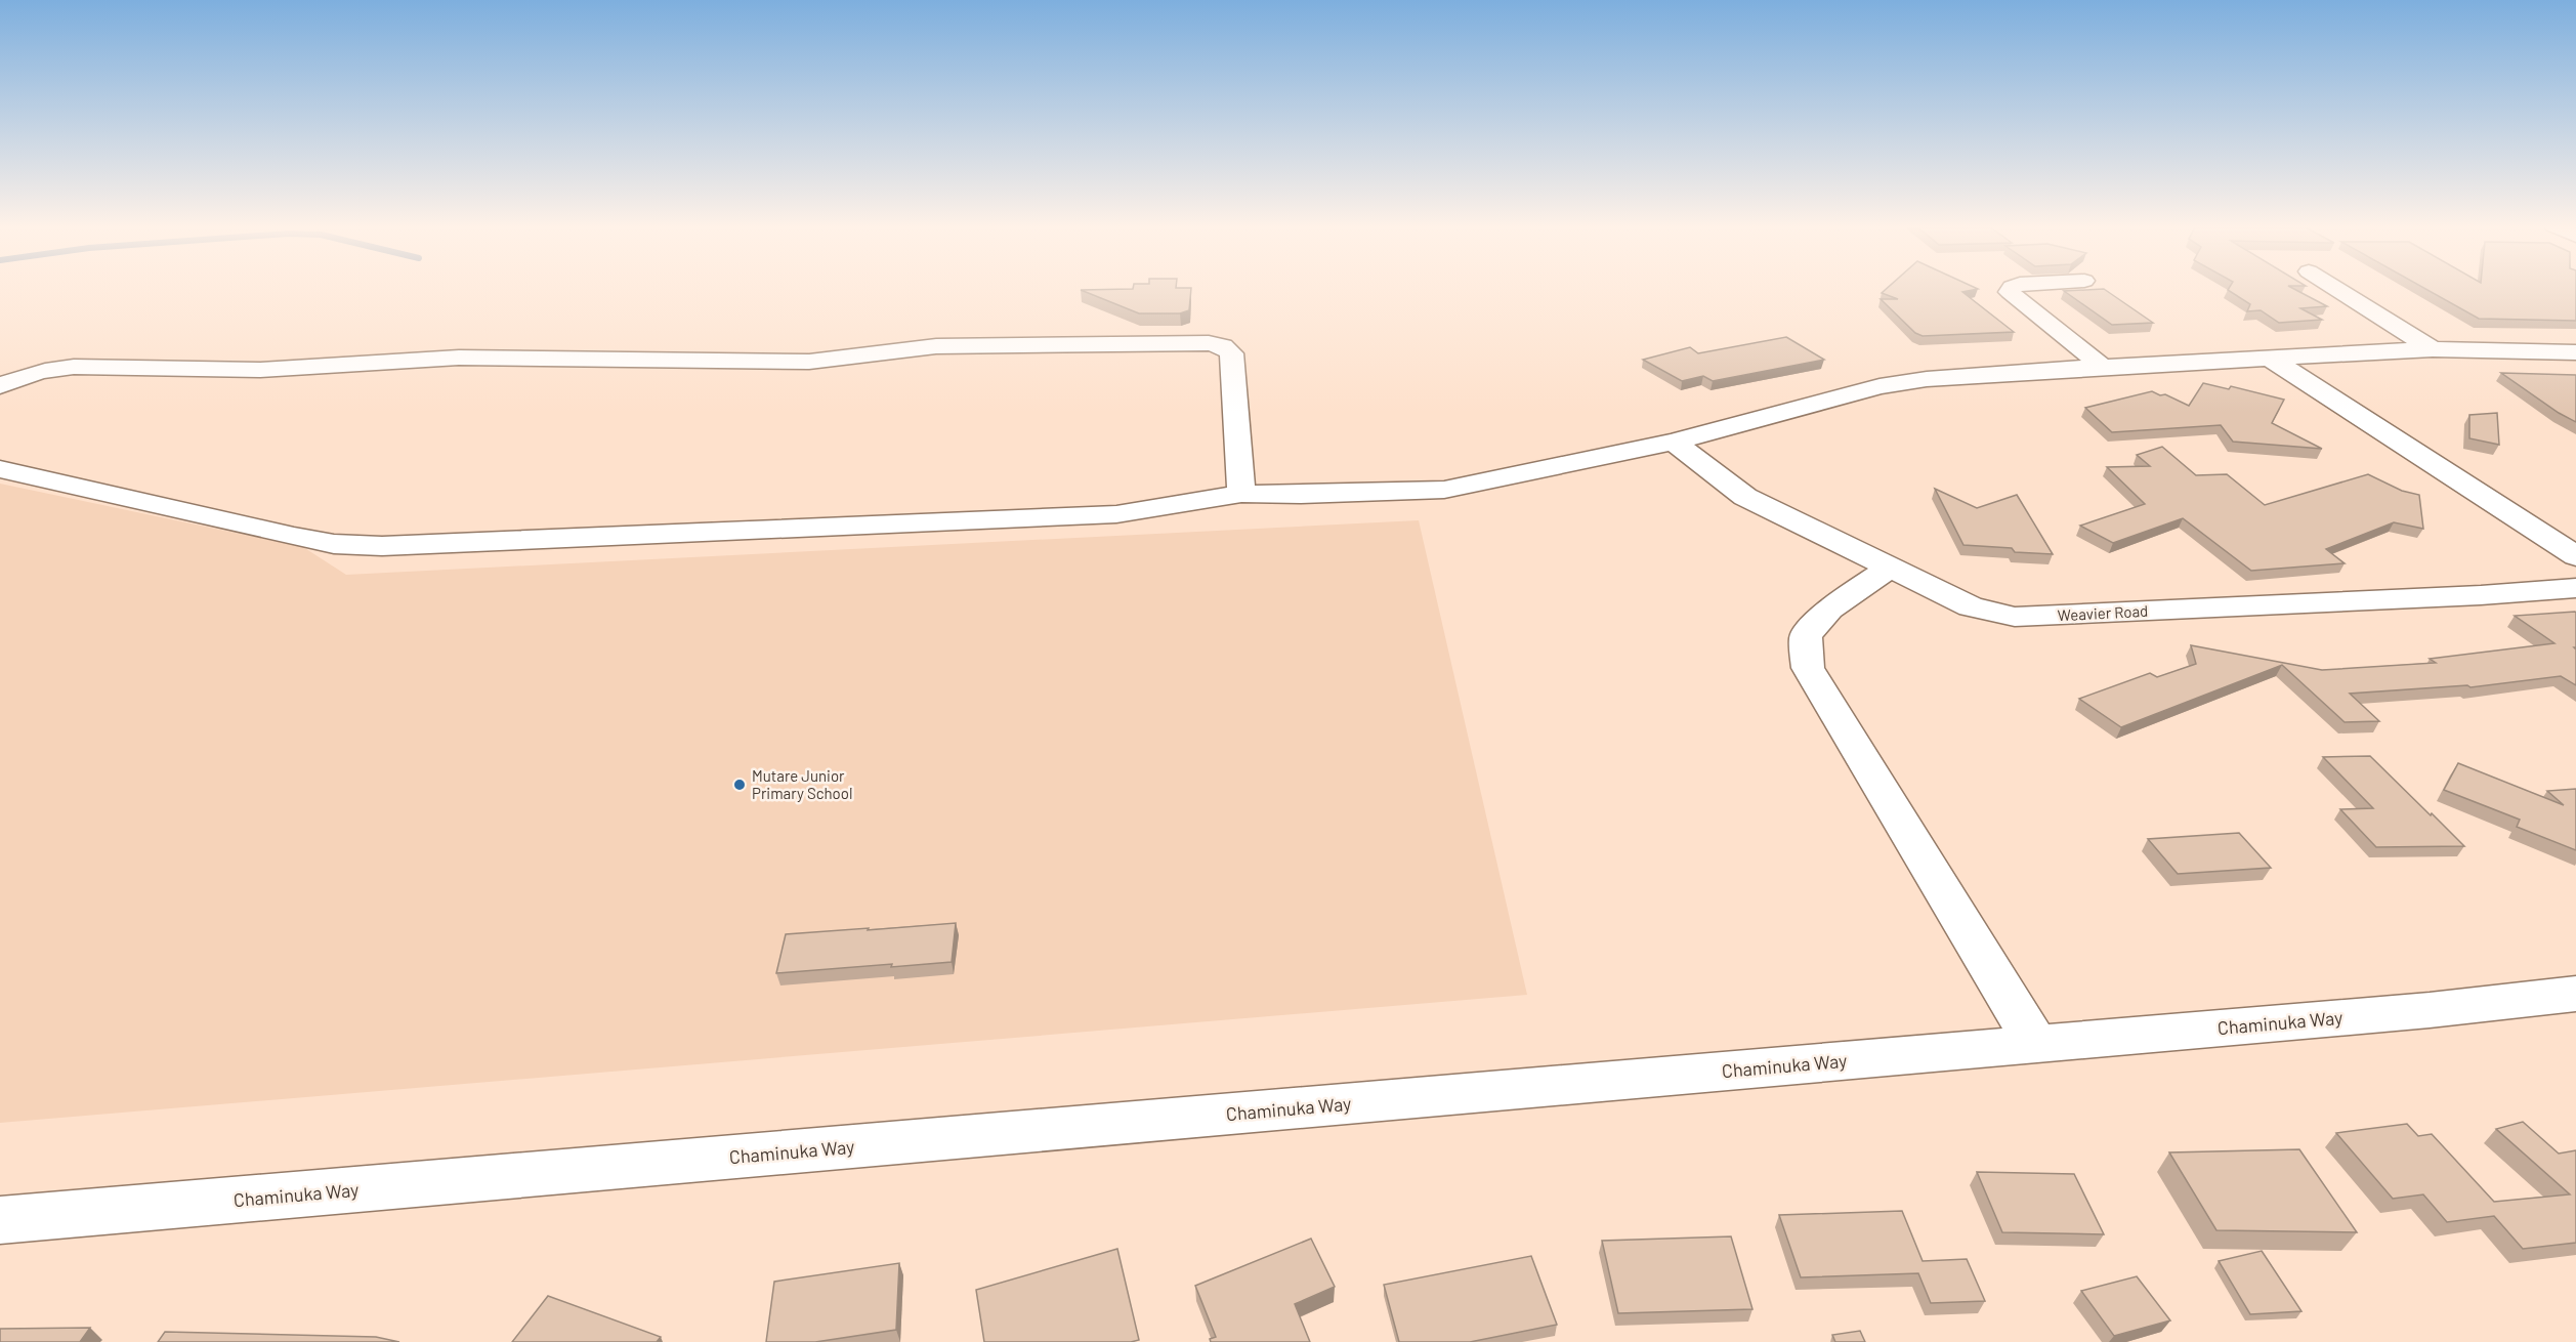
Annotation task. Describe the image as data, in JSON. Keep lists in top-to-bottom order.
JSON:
{
  "streets": {
    "street": ["Weavier Road", "Chaminuka Way"]
  },
  "places": ["Mutare Junior Primary School"]
}
